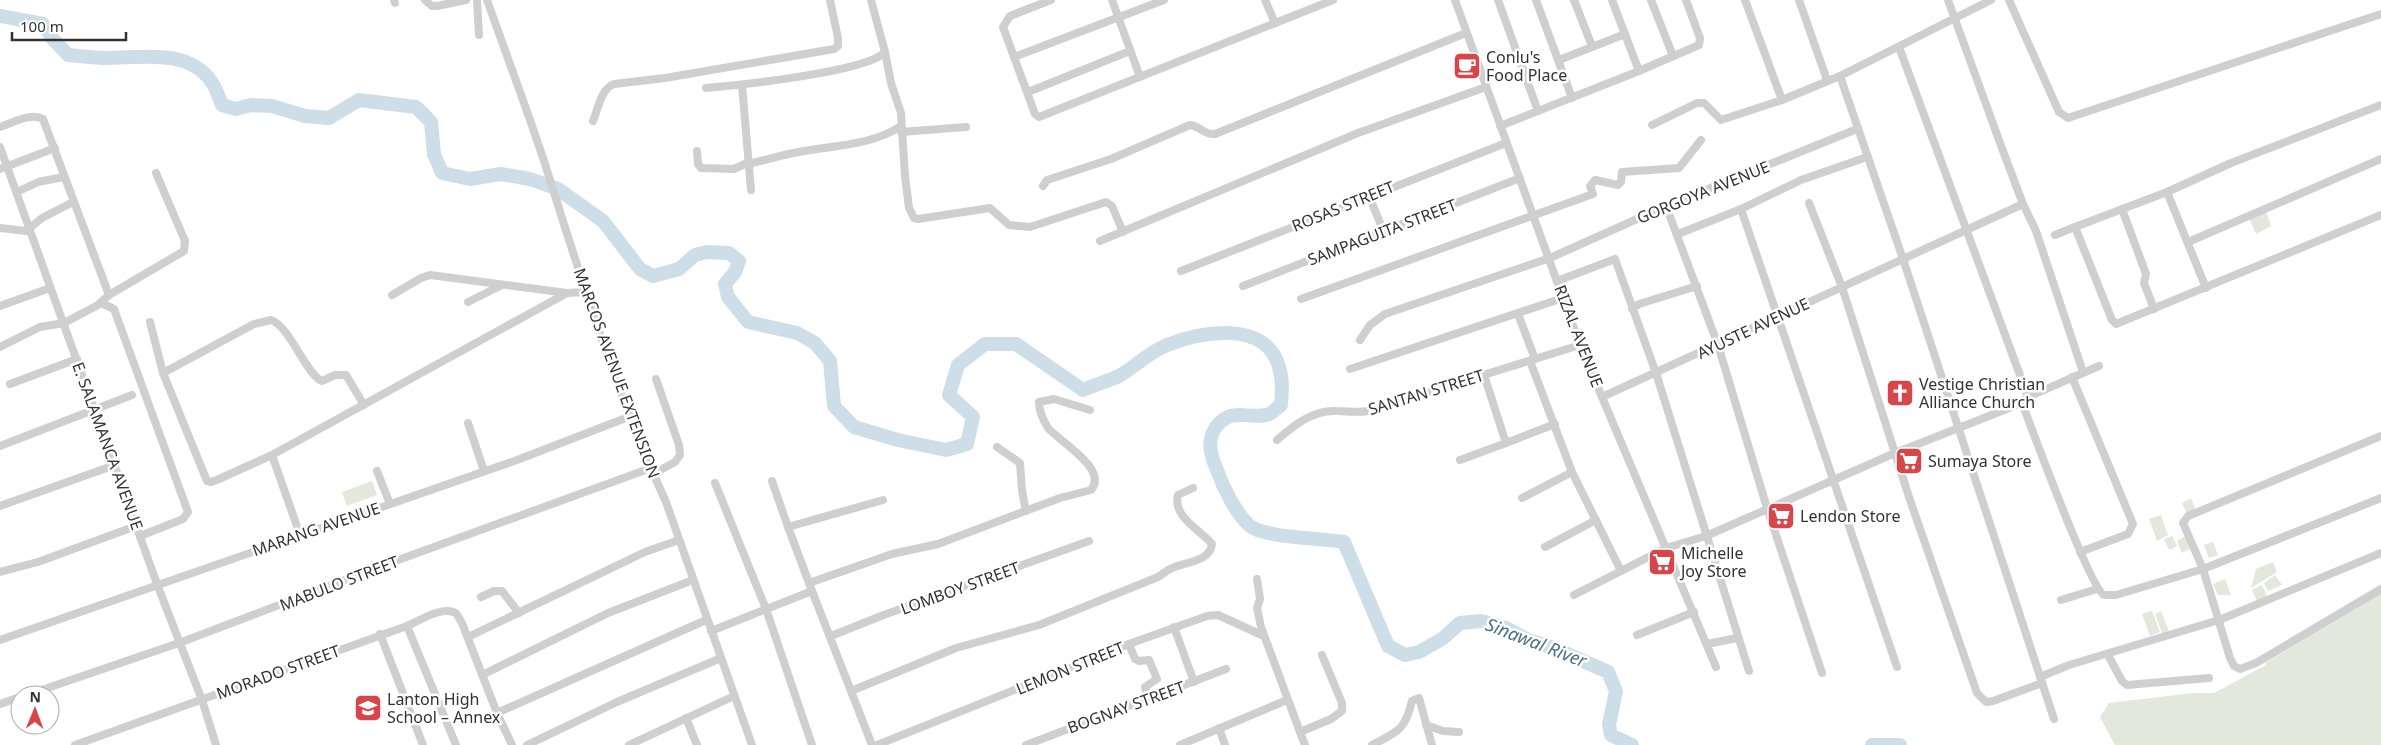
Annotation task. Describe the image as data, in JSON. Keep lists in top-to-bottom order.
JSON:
{
  "streets": {
    "street": [
      "GORGOYA AVENUE",
      "ROSAS STREET",
      "SAMPAGUITA STREET",
      "AYUSTE AVENUE",
      "RIZAL AVENUE",
      "MARCOS AVENUE EXTENSION",
      "SANTAN STREET",
      "E. SALAMANCA AVENUE",
      "MARANG AVENUE",
      "MABULO STREET",
      "LOMBOY STREET",
      "LEMON STREET",
      "MORADO STREET",
      "BOGNAY STREET"
    ]
  },
  "crossings": [
    ["GORGOYA AVENUE", "RIZAL AVENUE"],
    ["ROSAS STREET", "RIZAL AVENUE"],
    ["SAMPAGUITA STREET", "RIZAL AVENUE"],
    ["AYUSTE AVENUE", "RIZAL AVENUE"],
    ["RIZAL AVENUE", "SANTAN STREET"],
    ["MARCOS AVENUE EXTENSION", "MARANG AVENUE"],
    ["MARCOS AVENUE EXTENSION", "MABULO STREET"],
    ["E. SALAMANCA AVENUE", "MARANG AVENUE"],
    ["E. SALAMANCA AVENUE", "MABULO STREET"],
    ["E. SALAMANCA AVENUE", "MORADO STREET"]
  ],
  "water": ["Sinawal River"],
  "places": {
    "cafe": ["Conlu's Food Place"],
    "church": ["Vestige Christian Alliance Church"],
    "supermarket": ["Sumaya Store", "Lendon Store", "Michelle Joy Store"],
    "school or university": ["Lanton High School – Annex"]
  },
  "scale_bar": "100 m",
  "north": "top"
}
